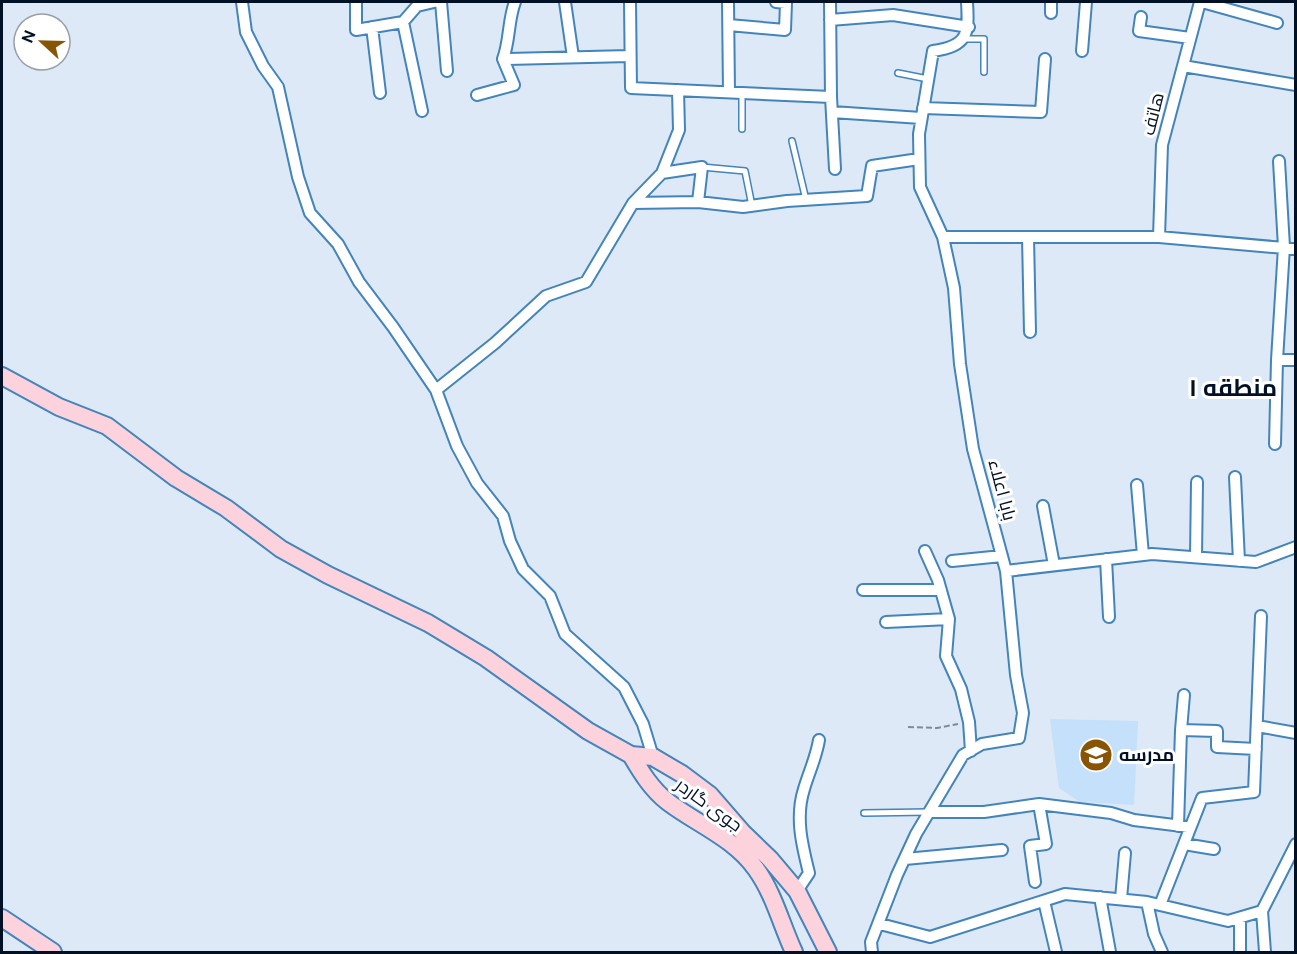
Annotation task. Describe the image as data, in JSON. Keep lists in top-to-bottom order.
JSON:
{
  "streets": {
    "street": ["هاتف", "بابا اعلاء", "جوی گاردر"]
  },
  "districts": ["منطقه ۱"],
  "places": {
    "school or university": ["مدرسه"]
  },
  "north": "left"
}
